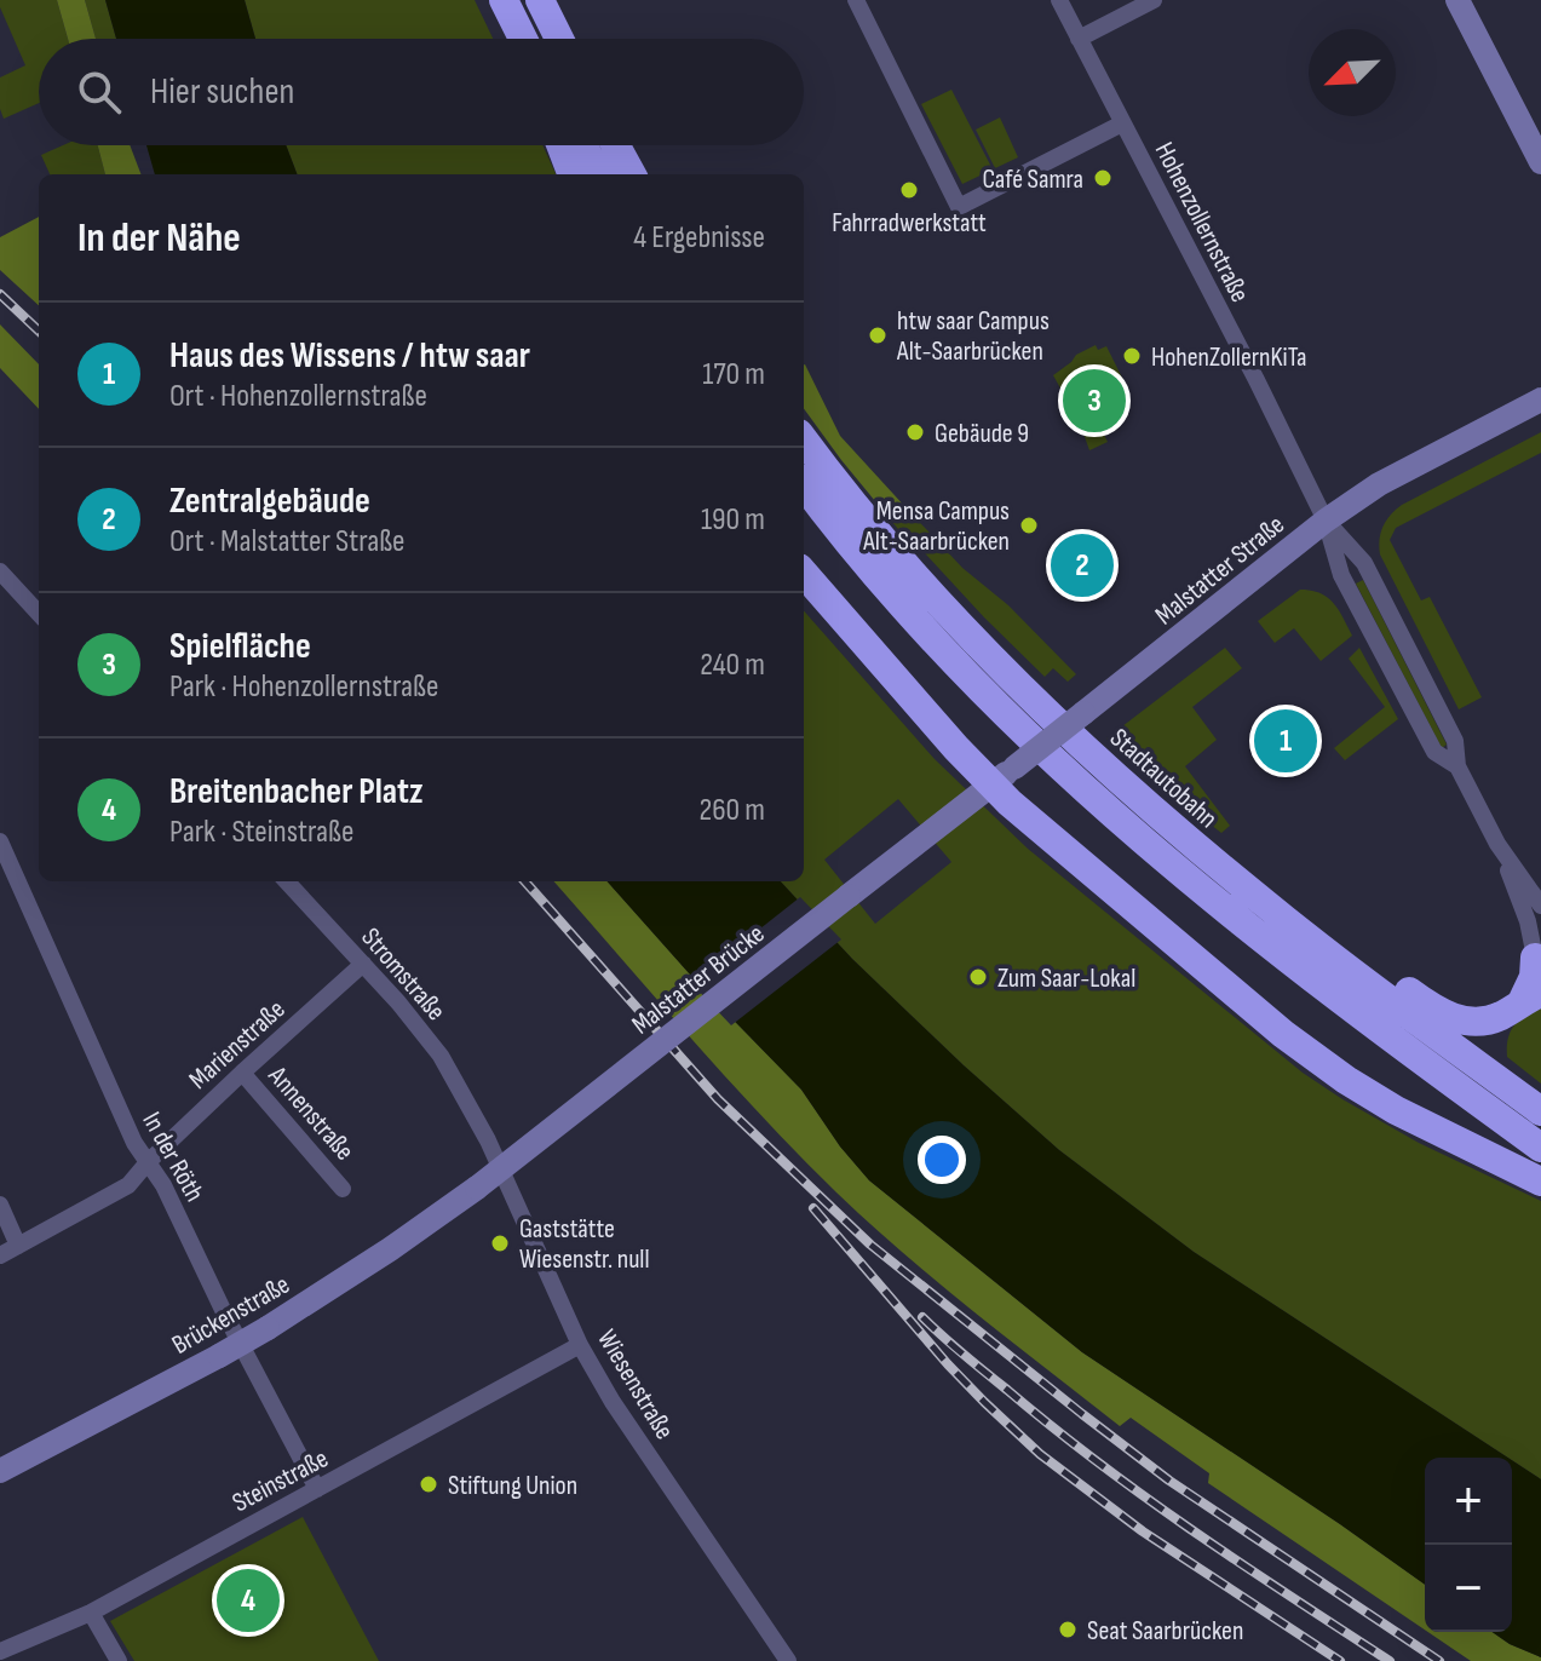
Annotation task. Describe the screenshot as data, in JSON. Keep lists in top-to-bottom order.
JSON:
{
  "streets": {
    "highway": ["Stadtautobahn"],
    "main road": ["Malstatter Straße", "Malstatter Brücke", "Brückenstraße"],
    "street": [
      "Hohenzollernstraße",
      "Stromstraße",
      "Marienstraße",
      "Annenstraße",
      "In der Röth",
      "Wiesenstraße",
      "Steinstraße"
    ]
  },
  "crossings": [
    ["Hohenzollernstraße", "Malstatter Straße"],
    ["Malstatter Straße", "Malstatter Brücke"],
    ["Stromstraße", "Marienstraße"],
    ["Stromstraße", "Wiesenstraße"],
    ["Malstatter Brücke", "Brückenstraße"],
    ["Marienstraße", "Annenstraße"],
    ["Marienstraße", "In der Röth"],
    ["In der Röth", "Steinstraße"],
    ["Wiesenstraße", "Steinstraße"]
  ],
  "places": [
    "Café Samra",
    "Fahrradwerkstatt",
    "htw saar Campus Alt-Saarbrücken",
    "HohenZollernKiTa",
    "Gebäude 9",
    "Mensa Campus Alt-Saarbrücken",
    "Zum Saar-Lokal",
    "Gaststätte Wiesenstr. null",
    "Stiftung Union",
    "Seat Saarbrücken"
  ],
  "north": "bottom left",
  "page": {
    "search": "Hier suchen",
    "heading": ["In der Nähe", "4 Ergebnisse"],
    "list": [
      {
        "mark": "1",
        "name": "Haus des Wissens / htw saar",
        "note": "Ort · Hohenzollernstraße",
        "value": "170 m"
      },
      {
        "mark": "2",
        "name": "Zentralgebäude",
        "note": "Ort · Malstatter Straße",
        "value": "190 m"
      },
      {
        "mark": "3",
        "name": "Spielfläche",
        "note": "Park · Hohenzollernstraße",
        "value": "240 m"
      },
      {
        "mark": "4",
        "name": "Breitenbacher Platz",
        "note": "Park · Steinstraße",
        "value": "260 m"
      }
    ],
    "pins": [
      "3",
      "2",
      "1",
      "4"
    ],
    "map_buttons": ["+", "−"]
  }
}
